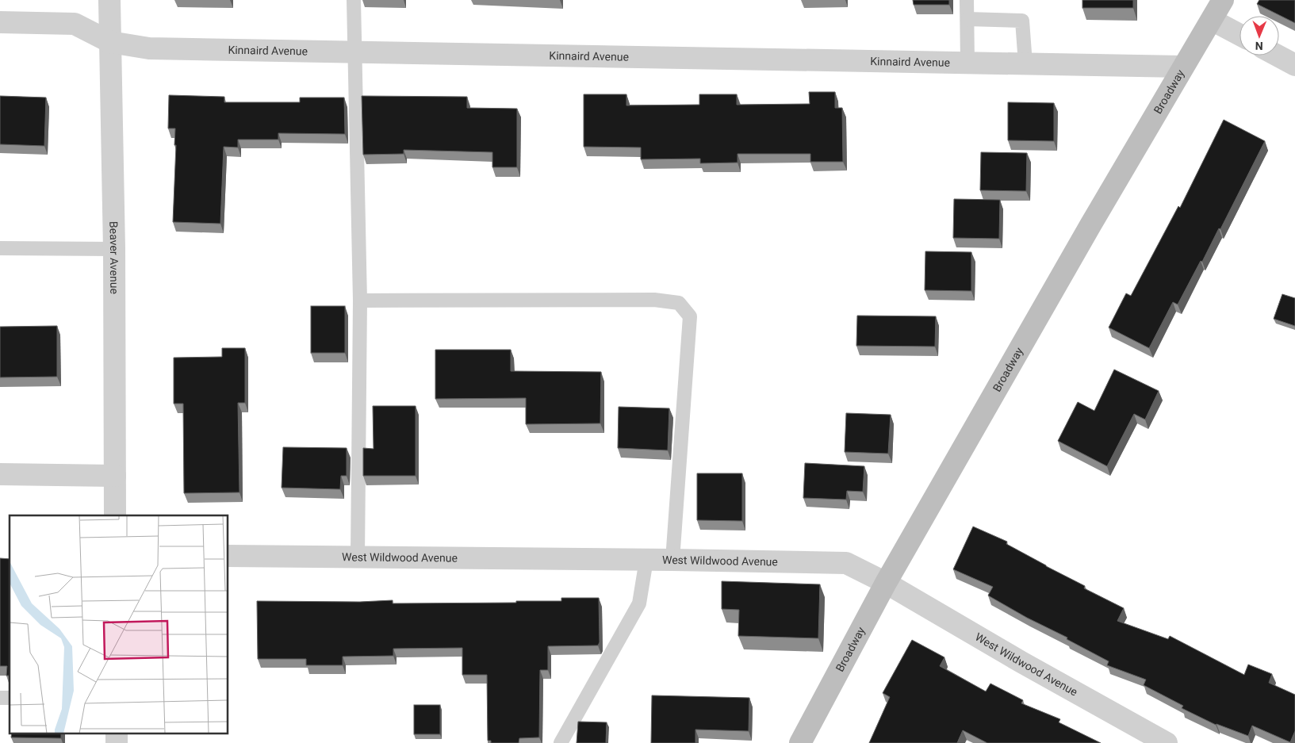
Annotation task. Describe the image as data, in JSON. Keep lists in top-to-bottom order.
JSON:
{
  "streets": {
    "main road": ["Broadway"],
    "street": ["Kinnaird Avenue", "Beaver Avenue", "West Wildwood Avenue"]
  },
  "crossings": [
    ["Kinnaird Avenue", "Broadway"],
    ["Kinnaird Avenue", "Beaver Avenue"],
    ["Broadway", "West Wildwood Avenue"]
  ],
  "north": "bottom"
}
